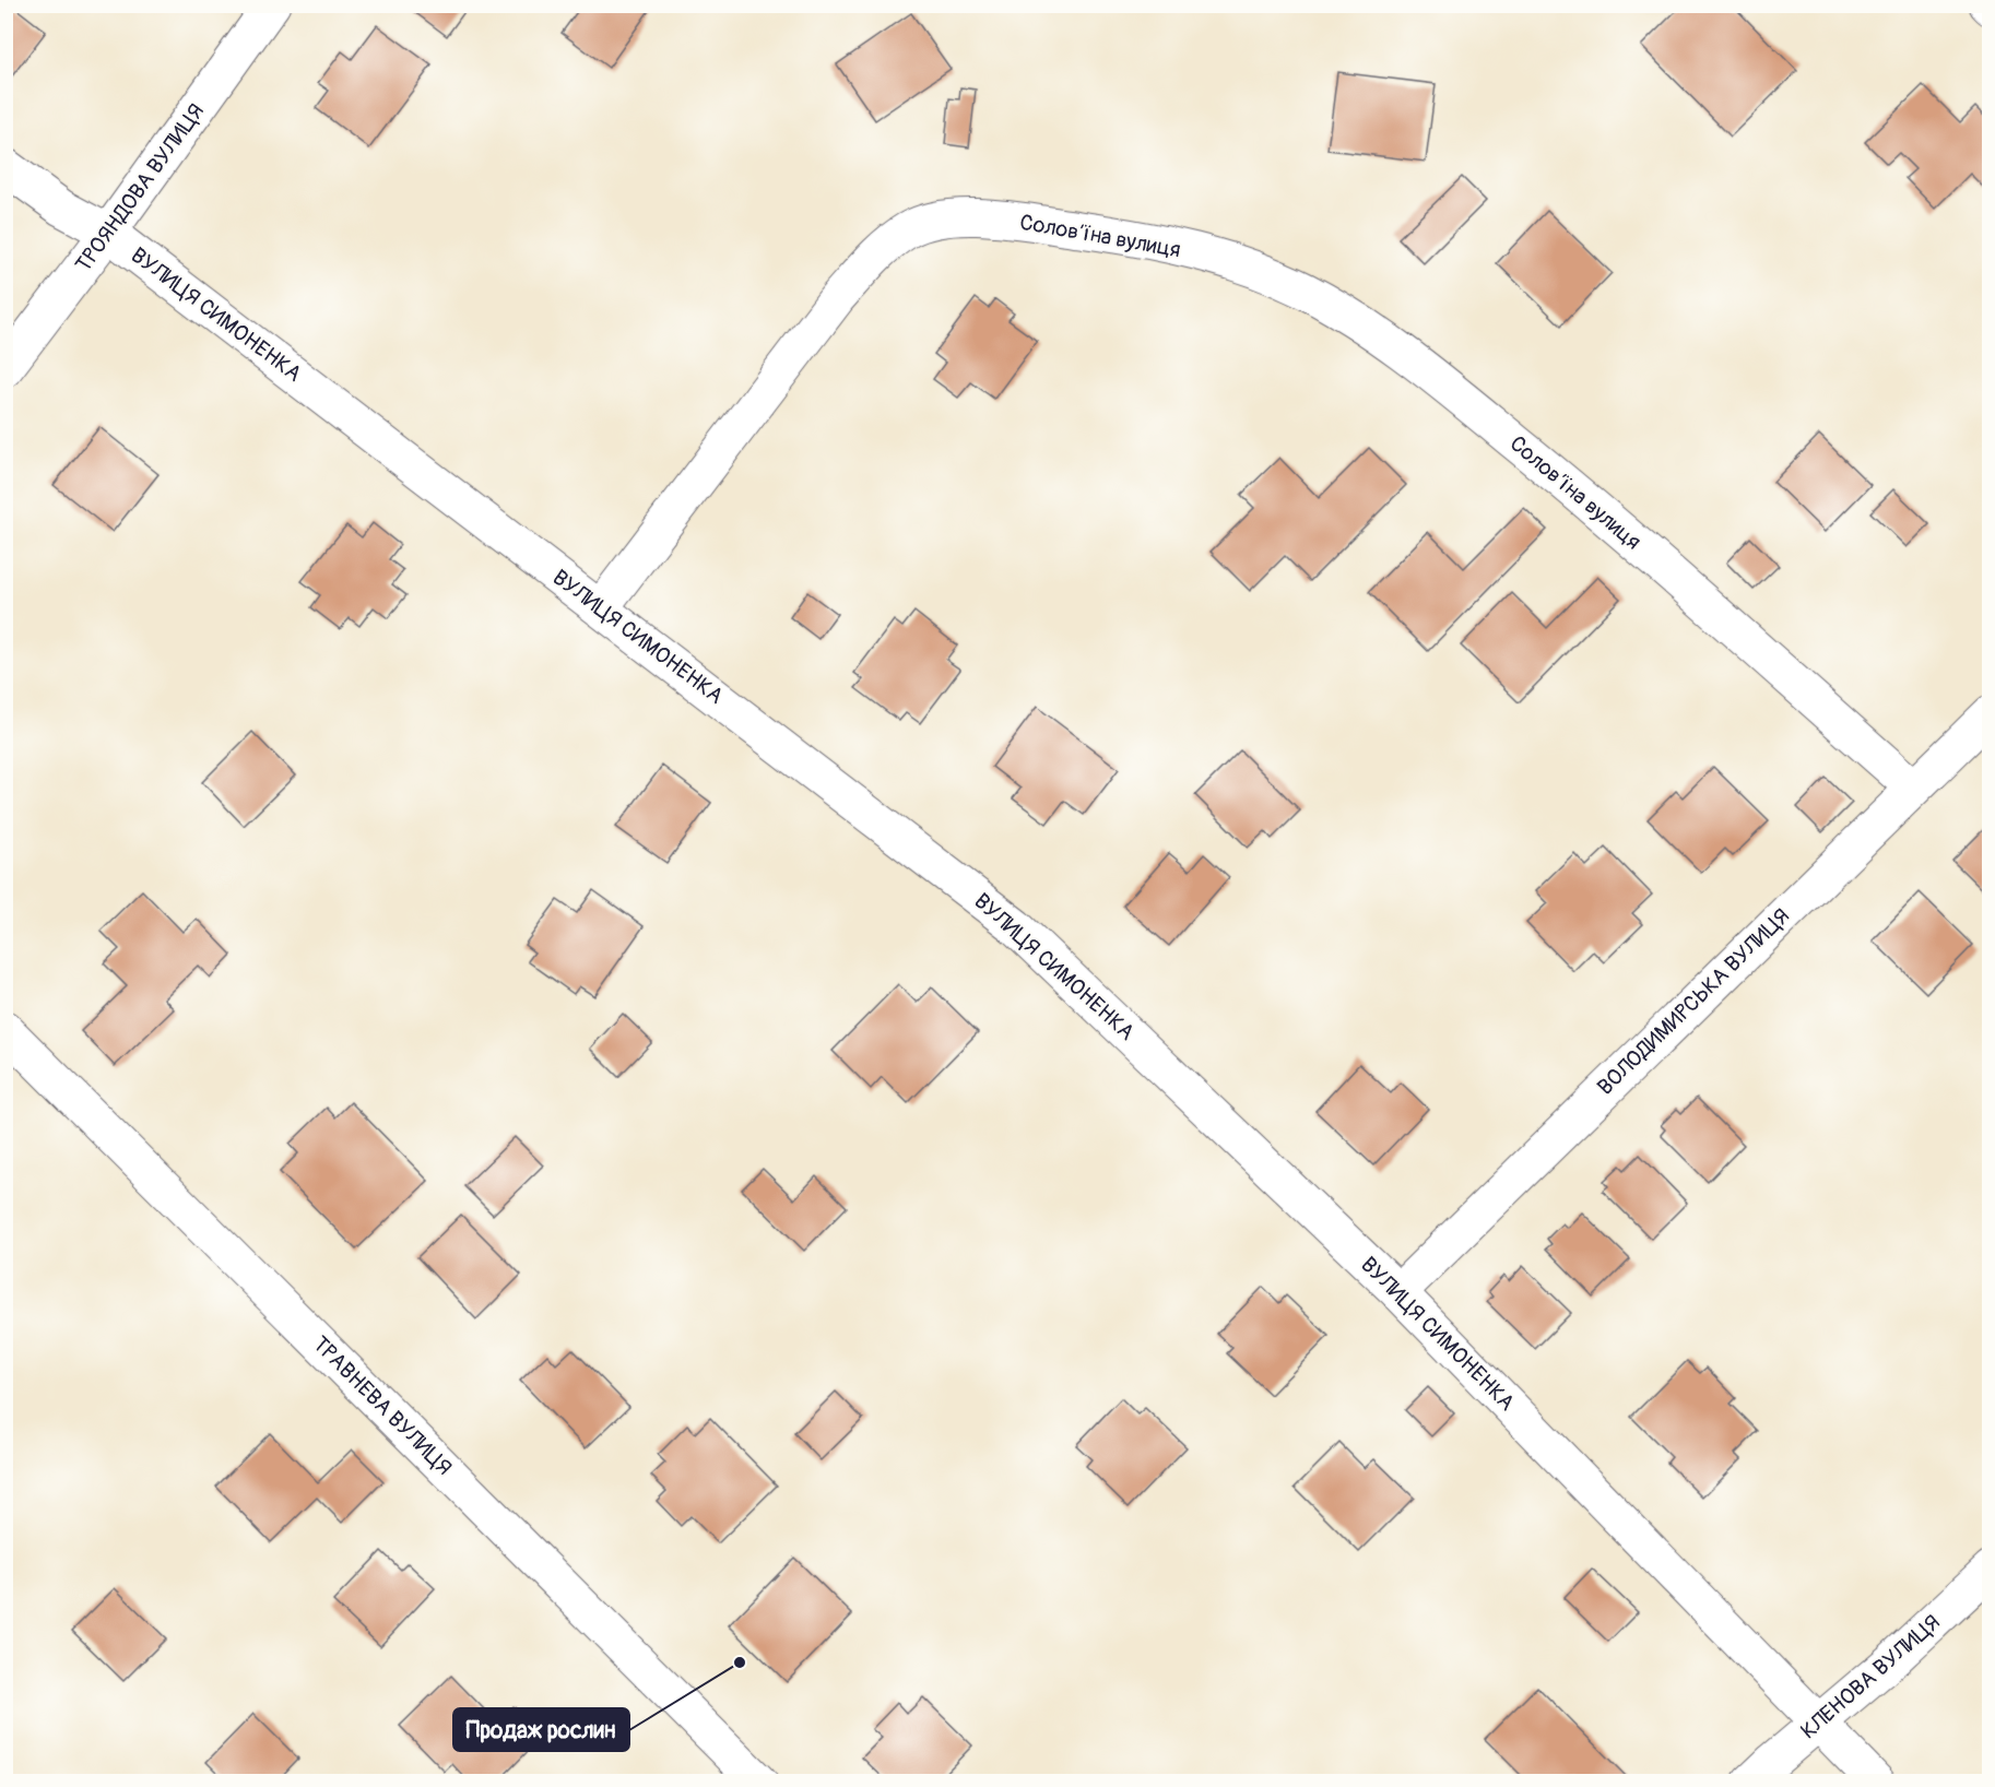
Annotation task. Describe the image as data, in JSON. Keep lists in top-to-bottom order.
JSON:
{
  "streets": {
    "street": [
      "ТРОЯНДОВА ВУЛИЦЯ",
      "Соловʼїна вулиця",
      "ВУЛИЦЯ СИМОНЕНКА",
      "ВОЛОДИМИРСЬКА ВУЛИЦЯ",
      "ТРАВНЕВА ВУЛИЦЯ",
      "КЛЕНОВА ВУЛИЦЯ"
    ]
  },
  "crossings": [
    ["ТРОЯНДОВА ВУЛИЦЯ", "ВУЛИЦЯ СИМОНЕНКА"],
    ["Соловʼїна вулиця", "ВУЛИЦЯ СИМОНЕНКА"],
    ["Соловʼїна вулиця", "ВОЛОДИМИРСЬКА ВУЛИЦЯ"],
    ["ВУЛИЦЯ СИМОНЕНКА", "ВОЛОДИМИРСЬКА ВУЛИЦЯ"],
    ["ВУЛИЦЯ СИМОНЕНКА", "КЛЕНОВА ВУЛИЦЯ"]
  ],
  "places": ["Продаж рослин"]
}
